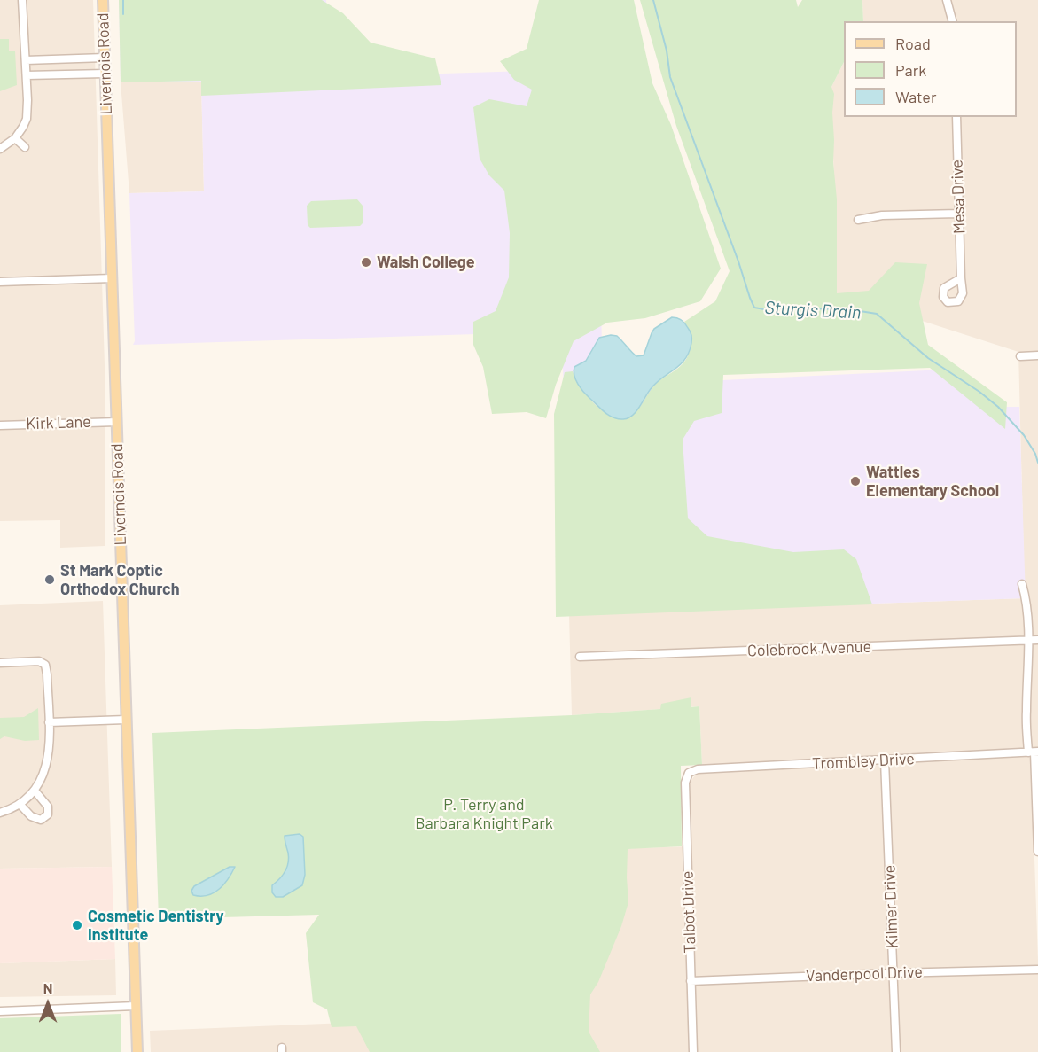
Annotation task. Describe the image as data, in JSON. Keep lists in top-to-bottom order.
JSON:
{
  "streets": {
    "main road": ["Livernois Road"],
    "street": [
      "Mesa Drive",
      "Kirk Lane",
      "Colebrook Avenue",
      "Trombley Drive",
      "Kilmer Drive",
      "Talbot Drive",
      "Vanderpool Drive"
    ]
  },
  "crossings": [
    ["Livernois Road", "Kirk Lane"],
    ["Trombley Drive", "Kilmer Drive"],
    ["Trombley Drive", "Talbot Drive"],
    ["Kilmer Drive", "Vanderpool Drive"],
    ["Talbot Drive", "Vanderpool Drive"]
  ],
  "water": ["Sturgis Drain"],
  "parks": ["P. Terry and Barbara Knight Park"],
  "places": [
    "Walsh College",
    "Wattles Elementary School",
    "St Mark Coptic Orthodox Church",
    "Cosmetic Dentistry Institute"
  ],
  "legend": ["Road", "Park", "Water"],
  "north": "top"
}
